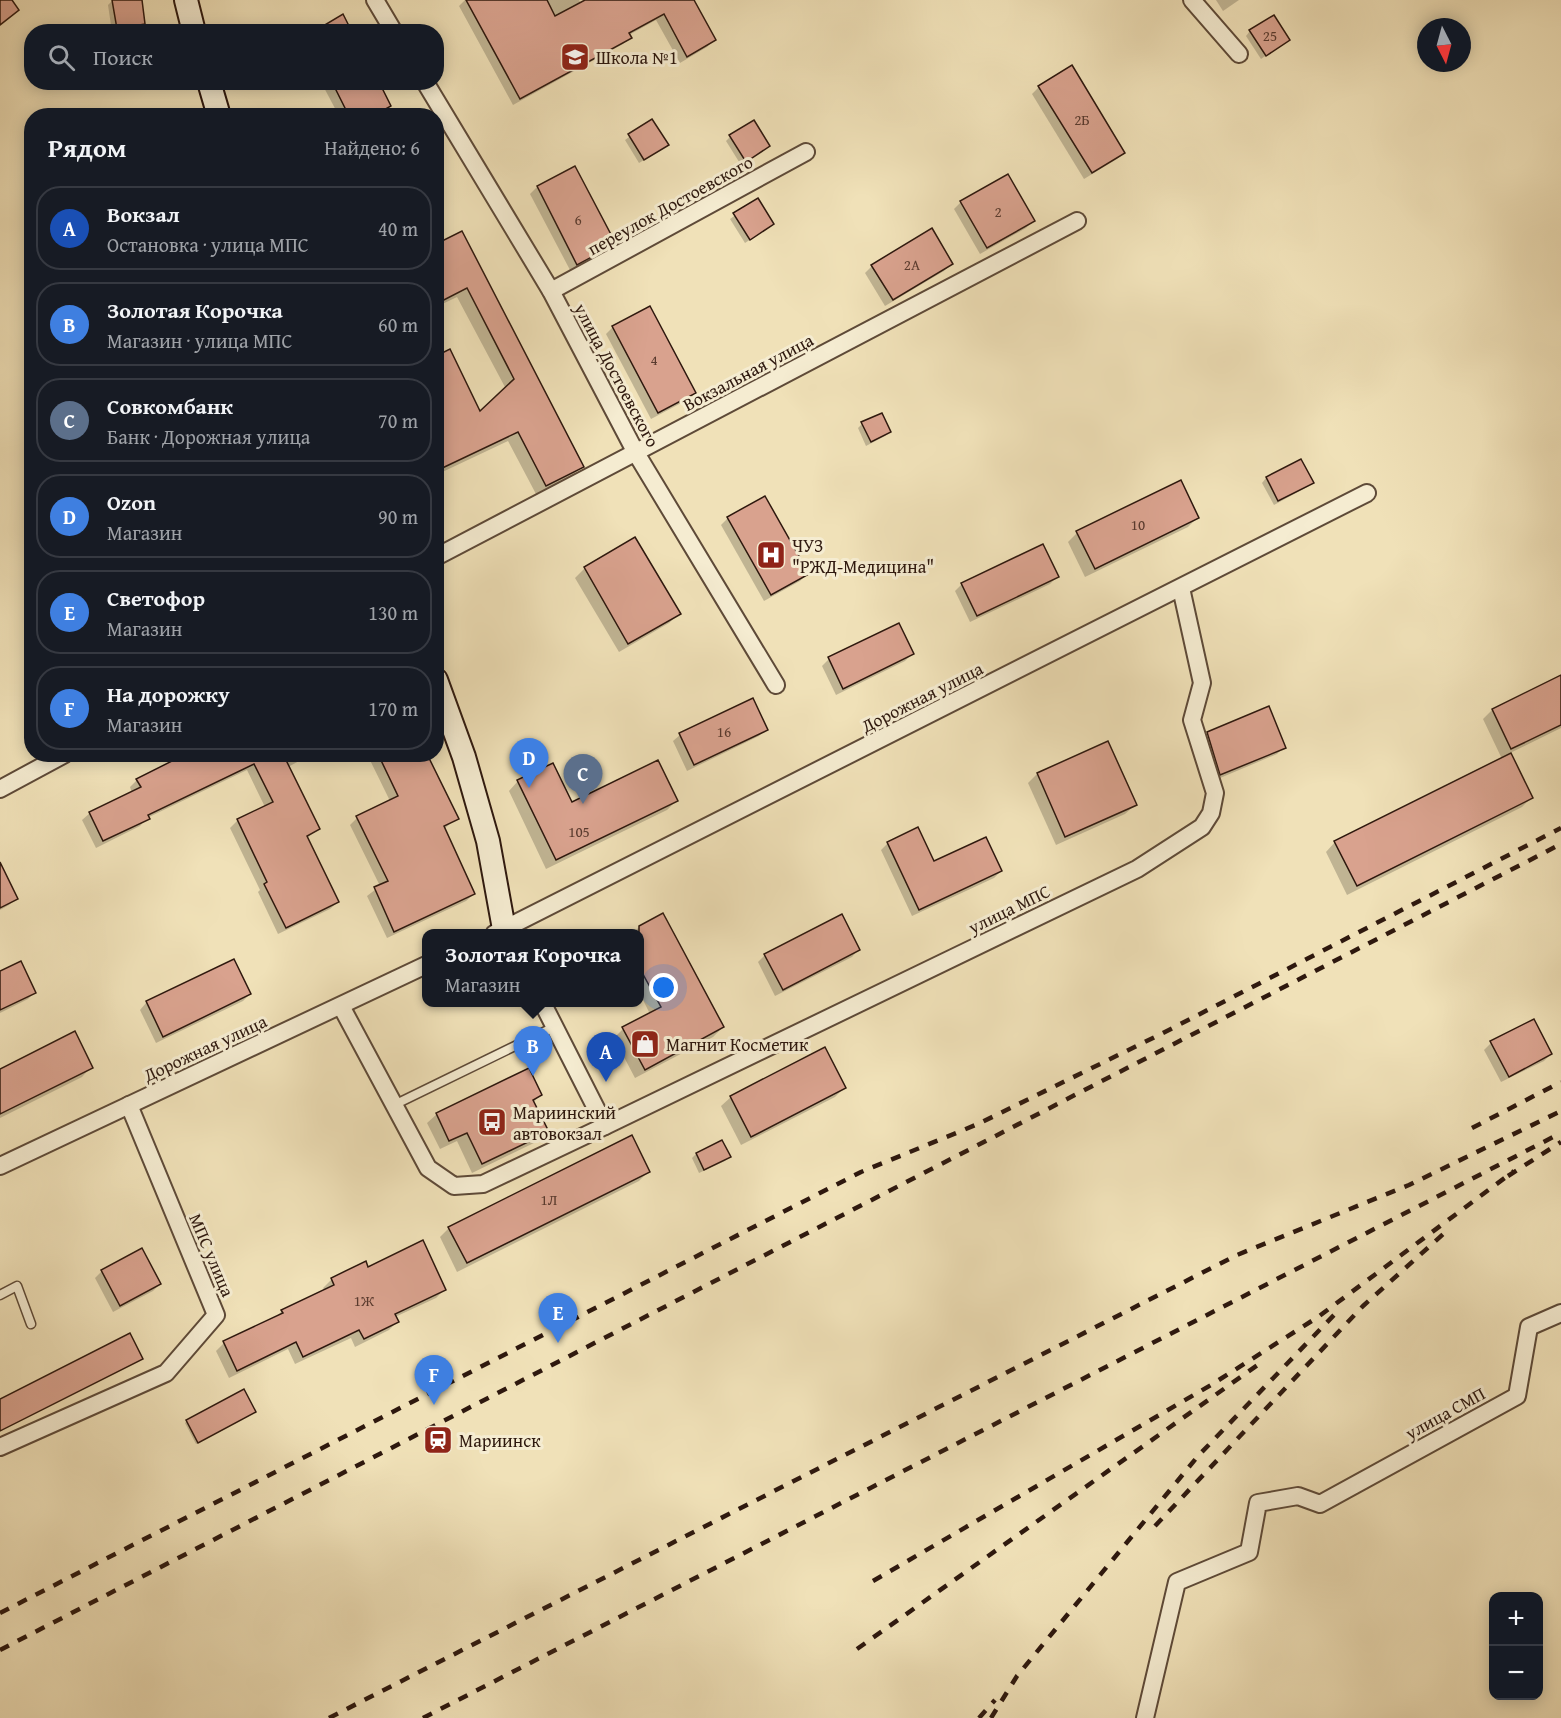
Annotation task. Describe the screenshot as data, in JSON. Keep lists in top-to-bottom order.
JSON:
{
  "streets": {
    "street": [
      "переулок Достоевского",
      "Вокзальная улица",
      "улица Достоевского",
      "Дорожная улица",
      "улица МПС",
      "МПС улица",
      "улица СМП"
    ]
  },
  "crossings": [
    ["переулок Достоевского", "улица Достоевского"],
    ["Вокзальная улица", "улица Достоевского"],
    ["Дорожная улица", "улица МПС"],
    ["Дорожная улица", "МПС улица"]
  ],
  "places": {
    "school or university": ["Школа №1"],
    "hospital": ["ЧУЗ \"РЖД-Медицина\""],
    "shop": ["Магнит Косметик"],
    "bus stop": ["Мариинский автовокзал"],
    "station": ["Мариинск"]
  },
  "house_numbers": [
    "25",
    "2Б",
    "2",
    "6",
    "2А",
    "4",
    "10",
    "16",
    "105",
    "1Л",
    "1Ж"
  ],
  "north": "bottom",
  "page": {
    "search": "Поиск",
    "heading": ["Рядом", "Найдено: 6"],
    "list": [
      {
        "mark": "A",
        "name": "Вокзал",
        "note": "Остановка · улица МПС",
        "value": "40 m"
      },
      {
        "mark": "B",
        "name": "Золотая Корочка",
        "note": "Магазин · улица МПС",
        "value": "60 m"
      },
      {
        "mark": "C",
        "name": "Совкомбанк",
        "note": "Банк · Дорожная улица",
        "value": "70 m"
      },
      {
        "mark": "D",
        "name": "Ozon",
        "note": "Магазин",
        "value": "90 m"
      },
      {
        "mark": "E",
        "name": "Светофор",
        "note": "Магазин",
        "value": "130 m"
      },
      {
        "mark": "F",
        "name": "На дорожку",
        "note": "Магазин",
        "value": "170 m"
      }
    ],
    "pins": [
      "D",
      "C",
      "B",
      "A",
      "E",
      "F"
    ],
    "popup": ["Золотая Корочка", "Магазин"],
    "map_buttons": ["+", "−"]
  }
}
